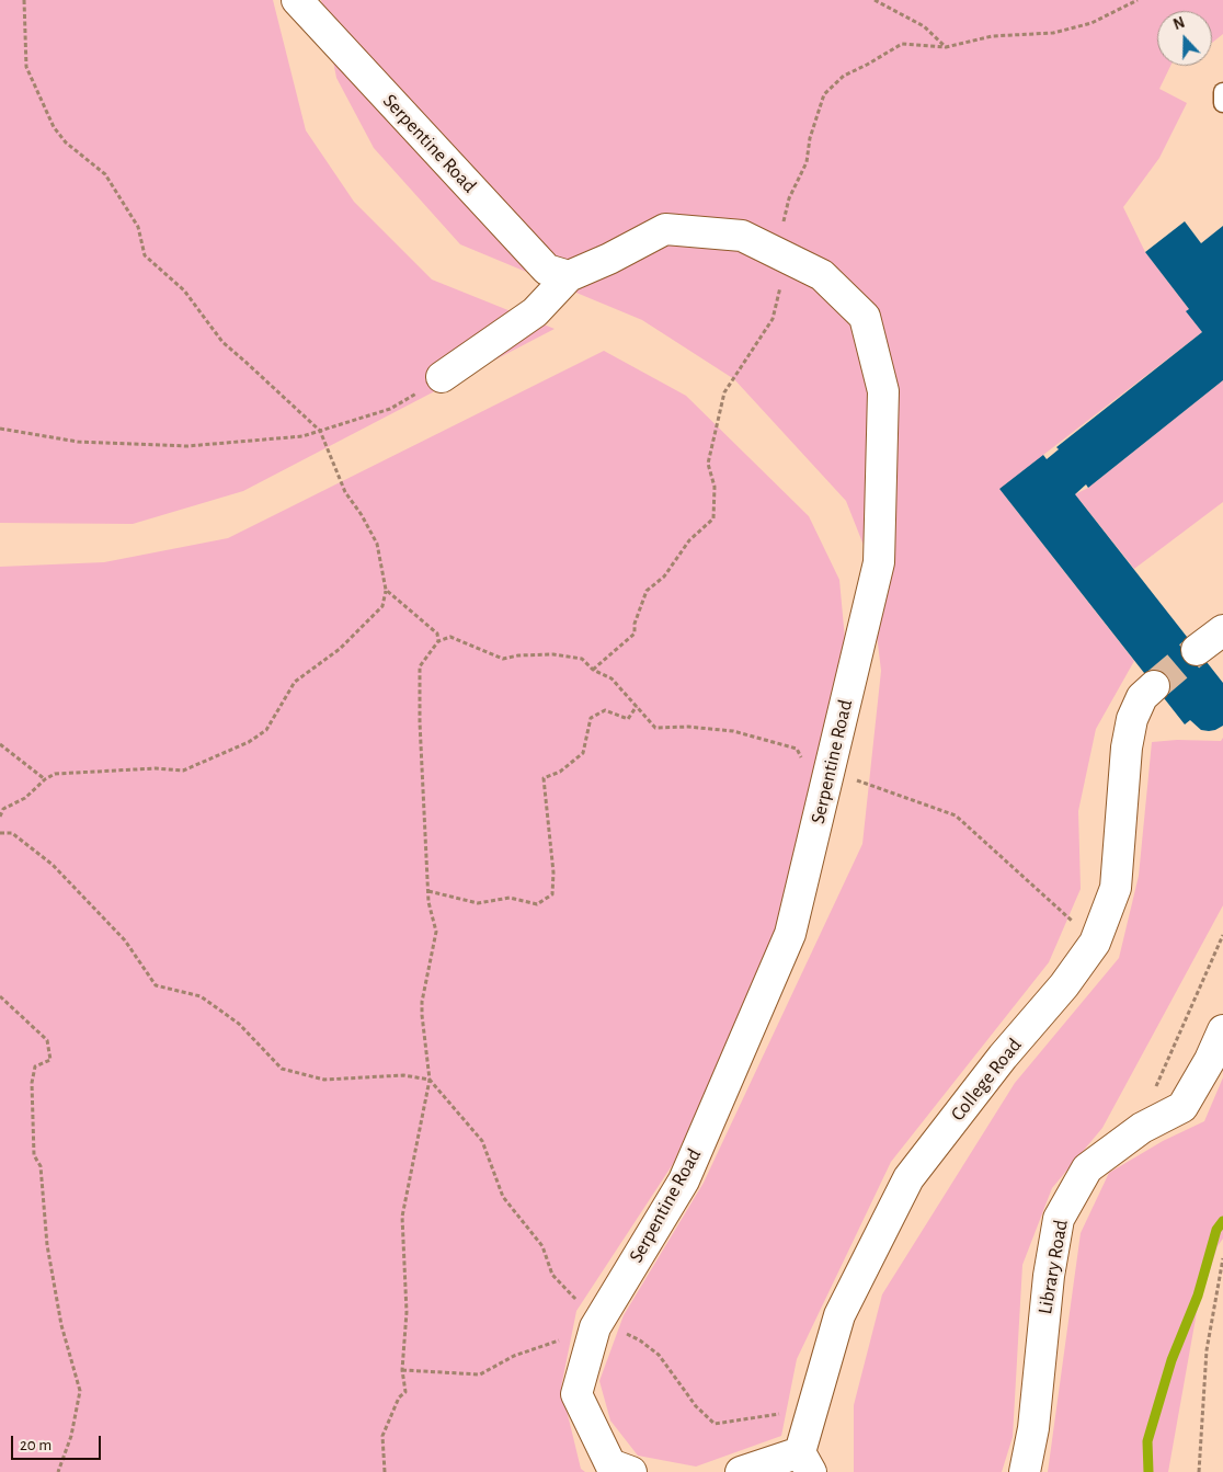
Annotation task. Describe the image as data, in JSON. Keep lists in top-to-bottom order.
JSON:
{
  "streets": {
    "street": ["Serpentine Road", "College Road", "Library Road"]
  },
  "scale_bar": "20 m",
  "north": "top"
}
